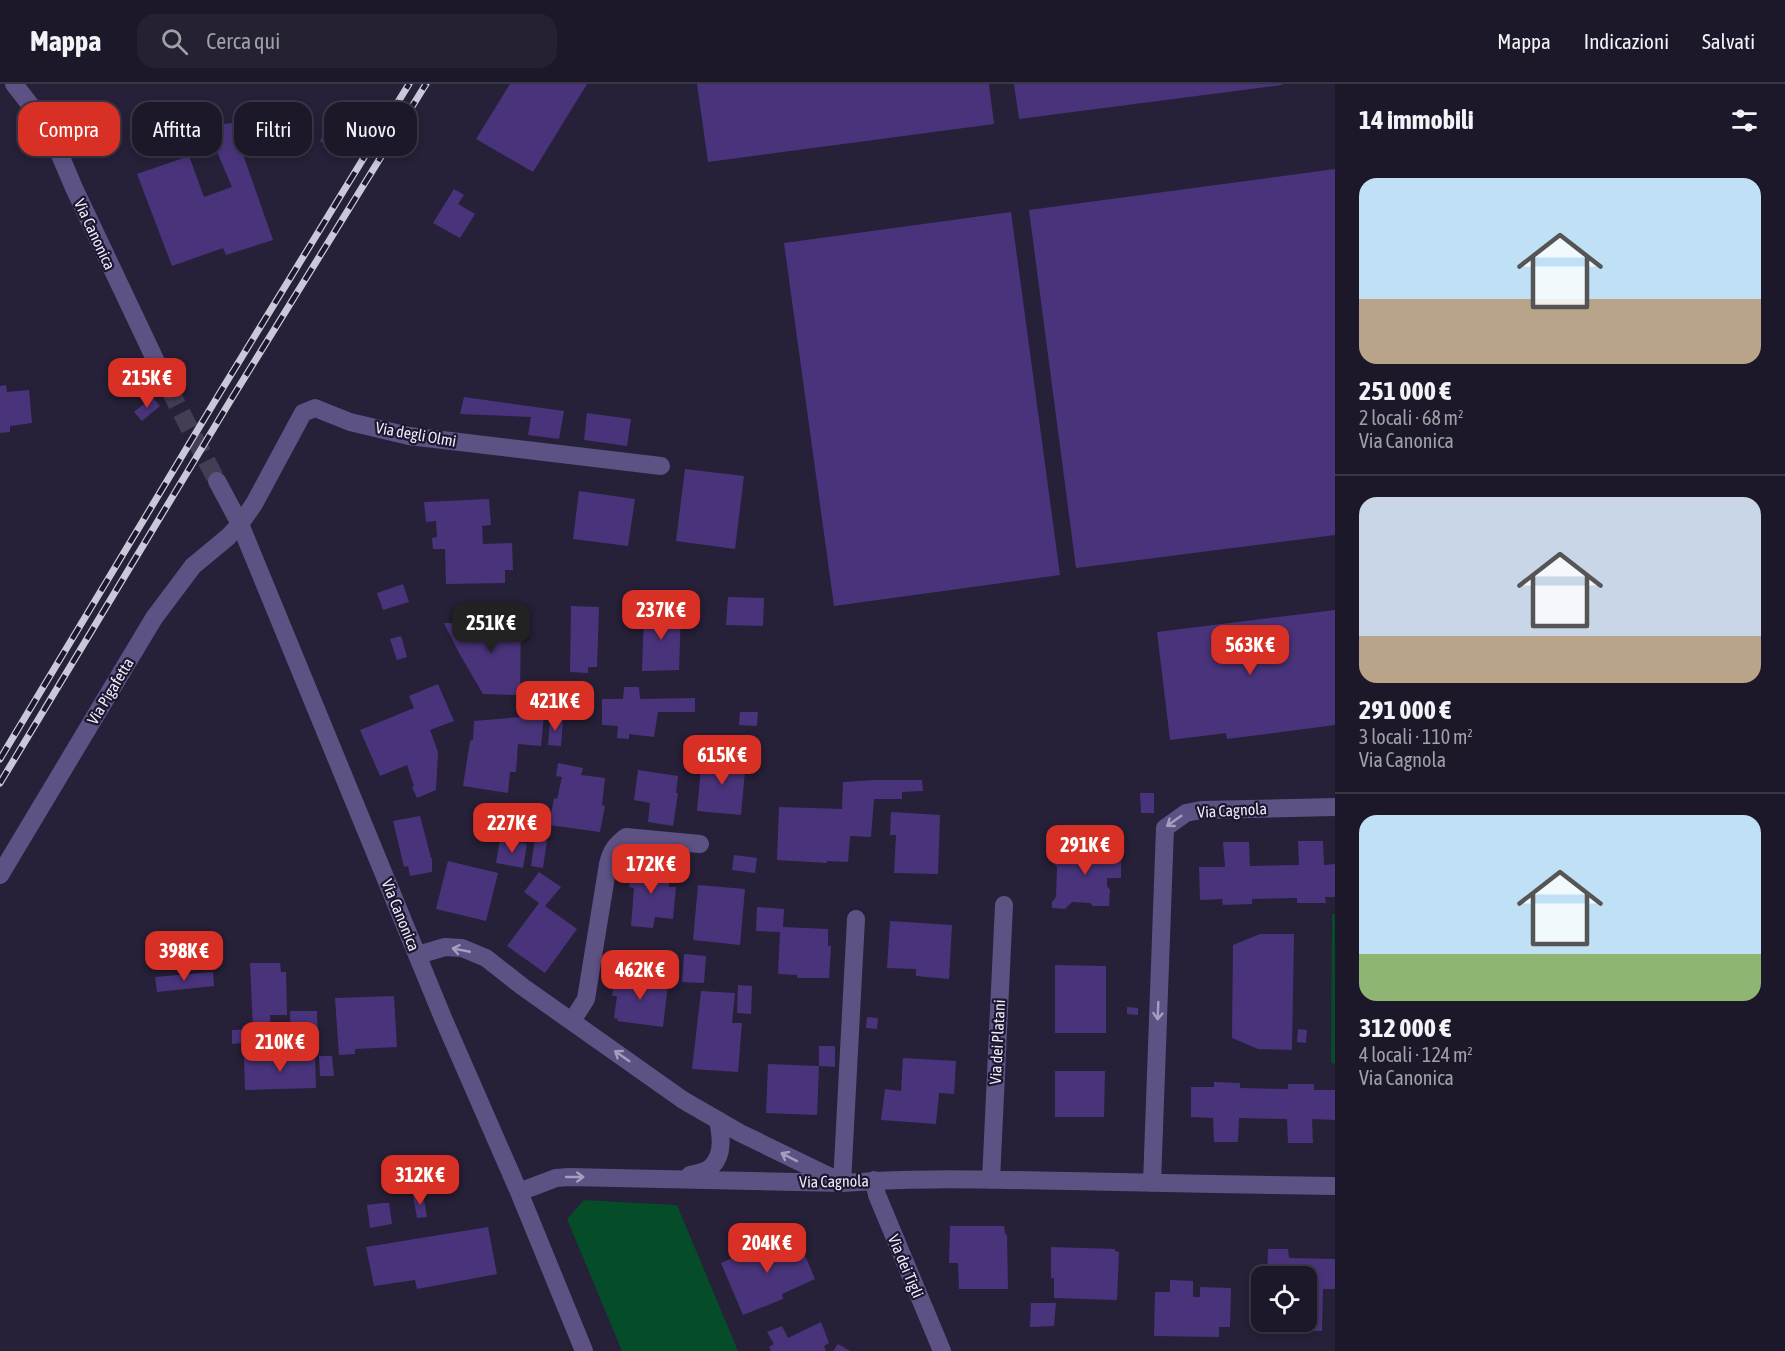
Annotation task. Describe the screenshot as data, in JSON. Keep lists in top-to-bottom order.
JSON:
{
  "streets": {
    "street": [
      "Via Canonica",
      "Via degli Olmi",
      "Via Pigafetta",
      "Via Cagnola",
      "Via dei Platani",
      "Via dei Tigli"
    ]
  },
  "crossings": [
    ["Via Canonica", "Via degli Olmi"],
    ["Via Canonica", "Via Pigafetta"],
    ["Via Canonica", "Via Cagnola"],
    ["Via degli Olmi", "Via Pigafetta"],
    ["Via Cagnola", "Via dei Platani"],
    ["Via Cagnola", "Via dei Tigli"]
  ],
  "page": {
    "header": "Mappa",
    "search": "Cerca qui",
    "nav": ["Mappa", "Indicazioni", "Salvati"],
    "heading": "14 immobili",
    "chip": [
      "Compra",
      "Affitta",
      "Filtri",
      "Nuovo"
    ],
    "list": [
      {
        "name": "251 000 €",
        "note": "2 locali · 68 m² · Via Canonica"
      },
      {
        "name": "291 000 €",
        "note": "3 locali · 110 m² · Via Cagnola"
      },
      {
        "name": "312 000 €",
        "note": "4 locali · 124 m² · Via Canonica"
      }
    ],
    "price": [
      "215K €",
      "237K €",
      "251K €",
      "563K €",
      "421K €",
      "615K €",
      "227K €",
      "291K €",
      "172K €",
      "398K €",
      "462K €",
      "210K €",
      "312K €",
      "204K €"
    ]
  }
}
